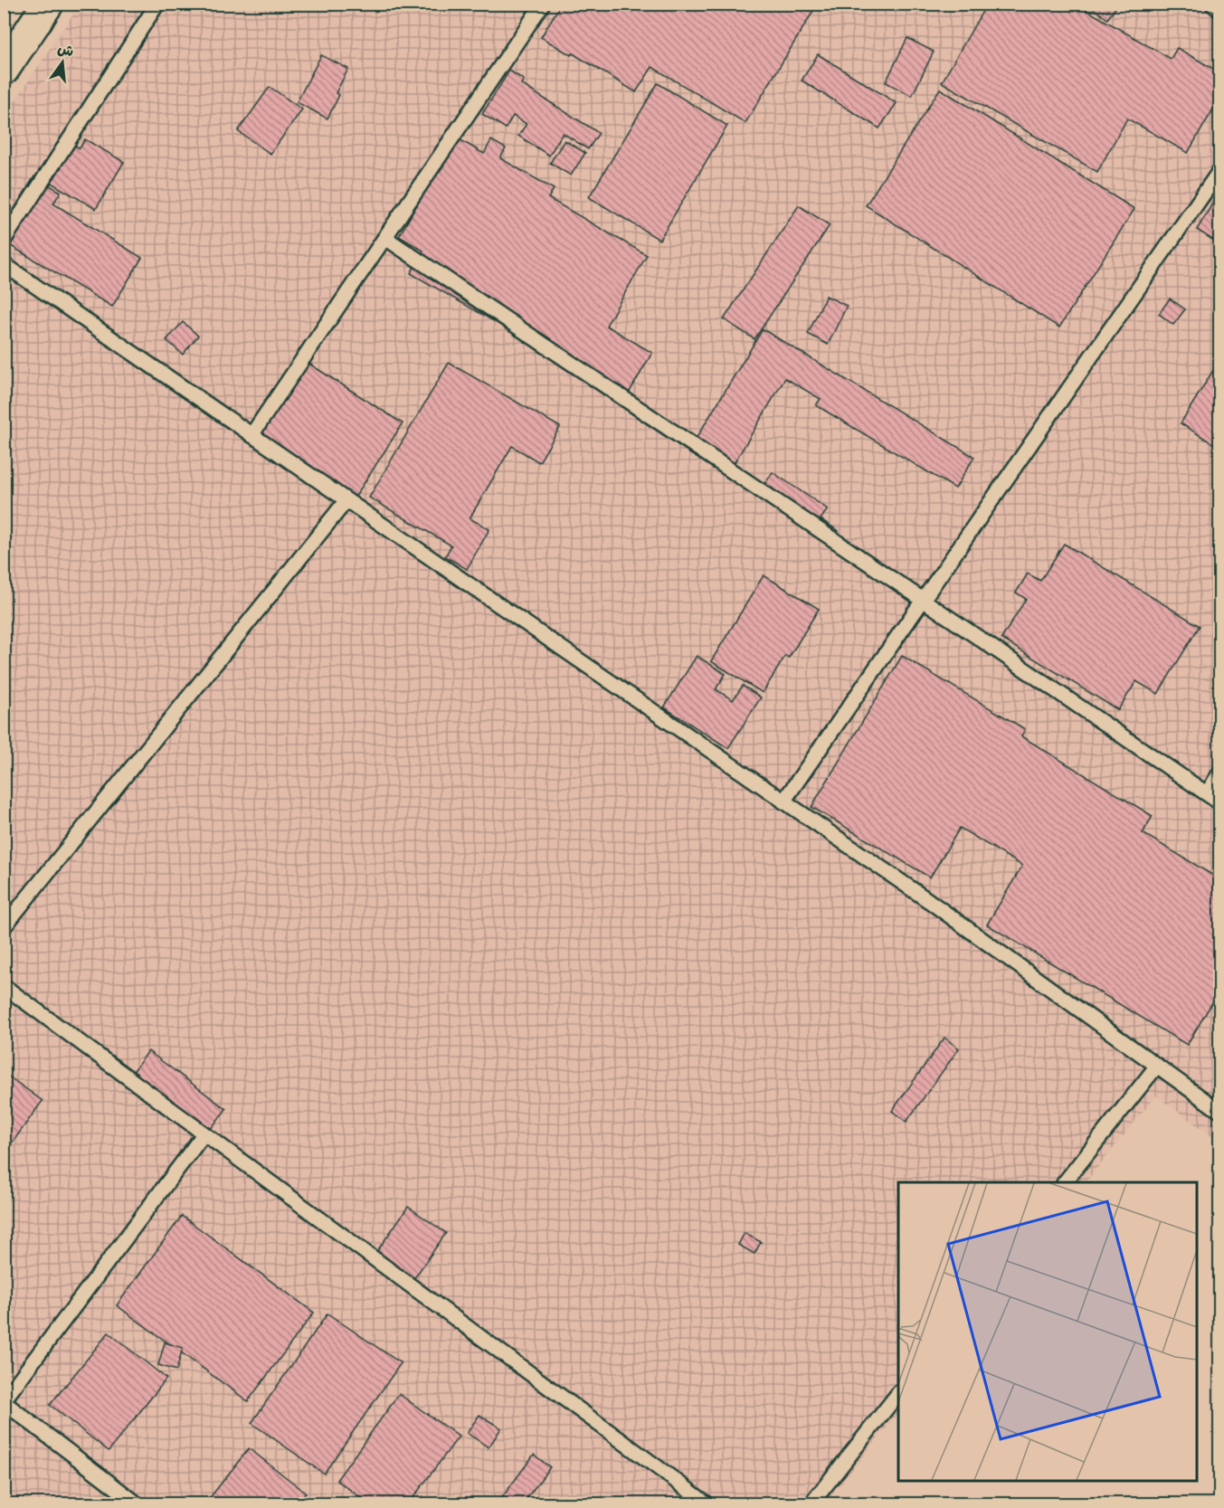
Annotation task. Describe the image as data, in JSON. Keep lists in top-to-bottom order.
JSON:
{
  "north": "top"
}
